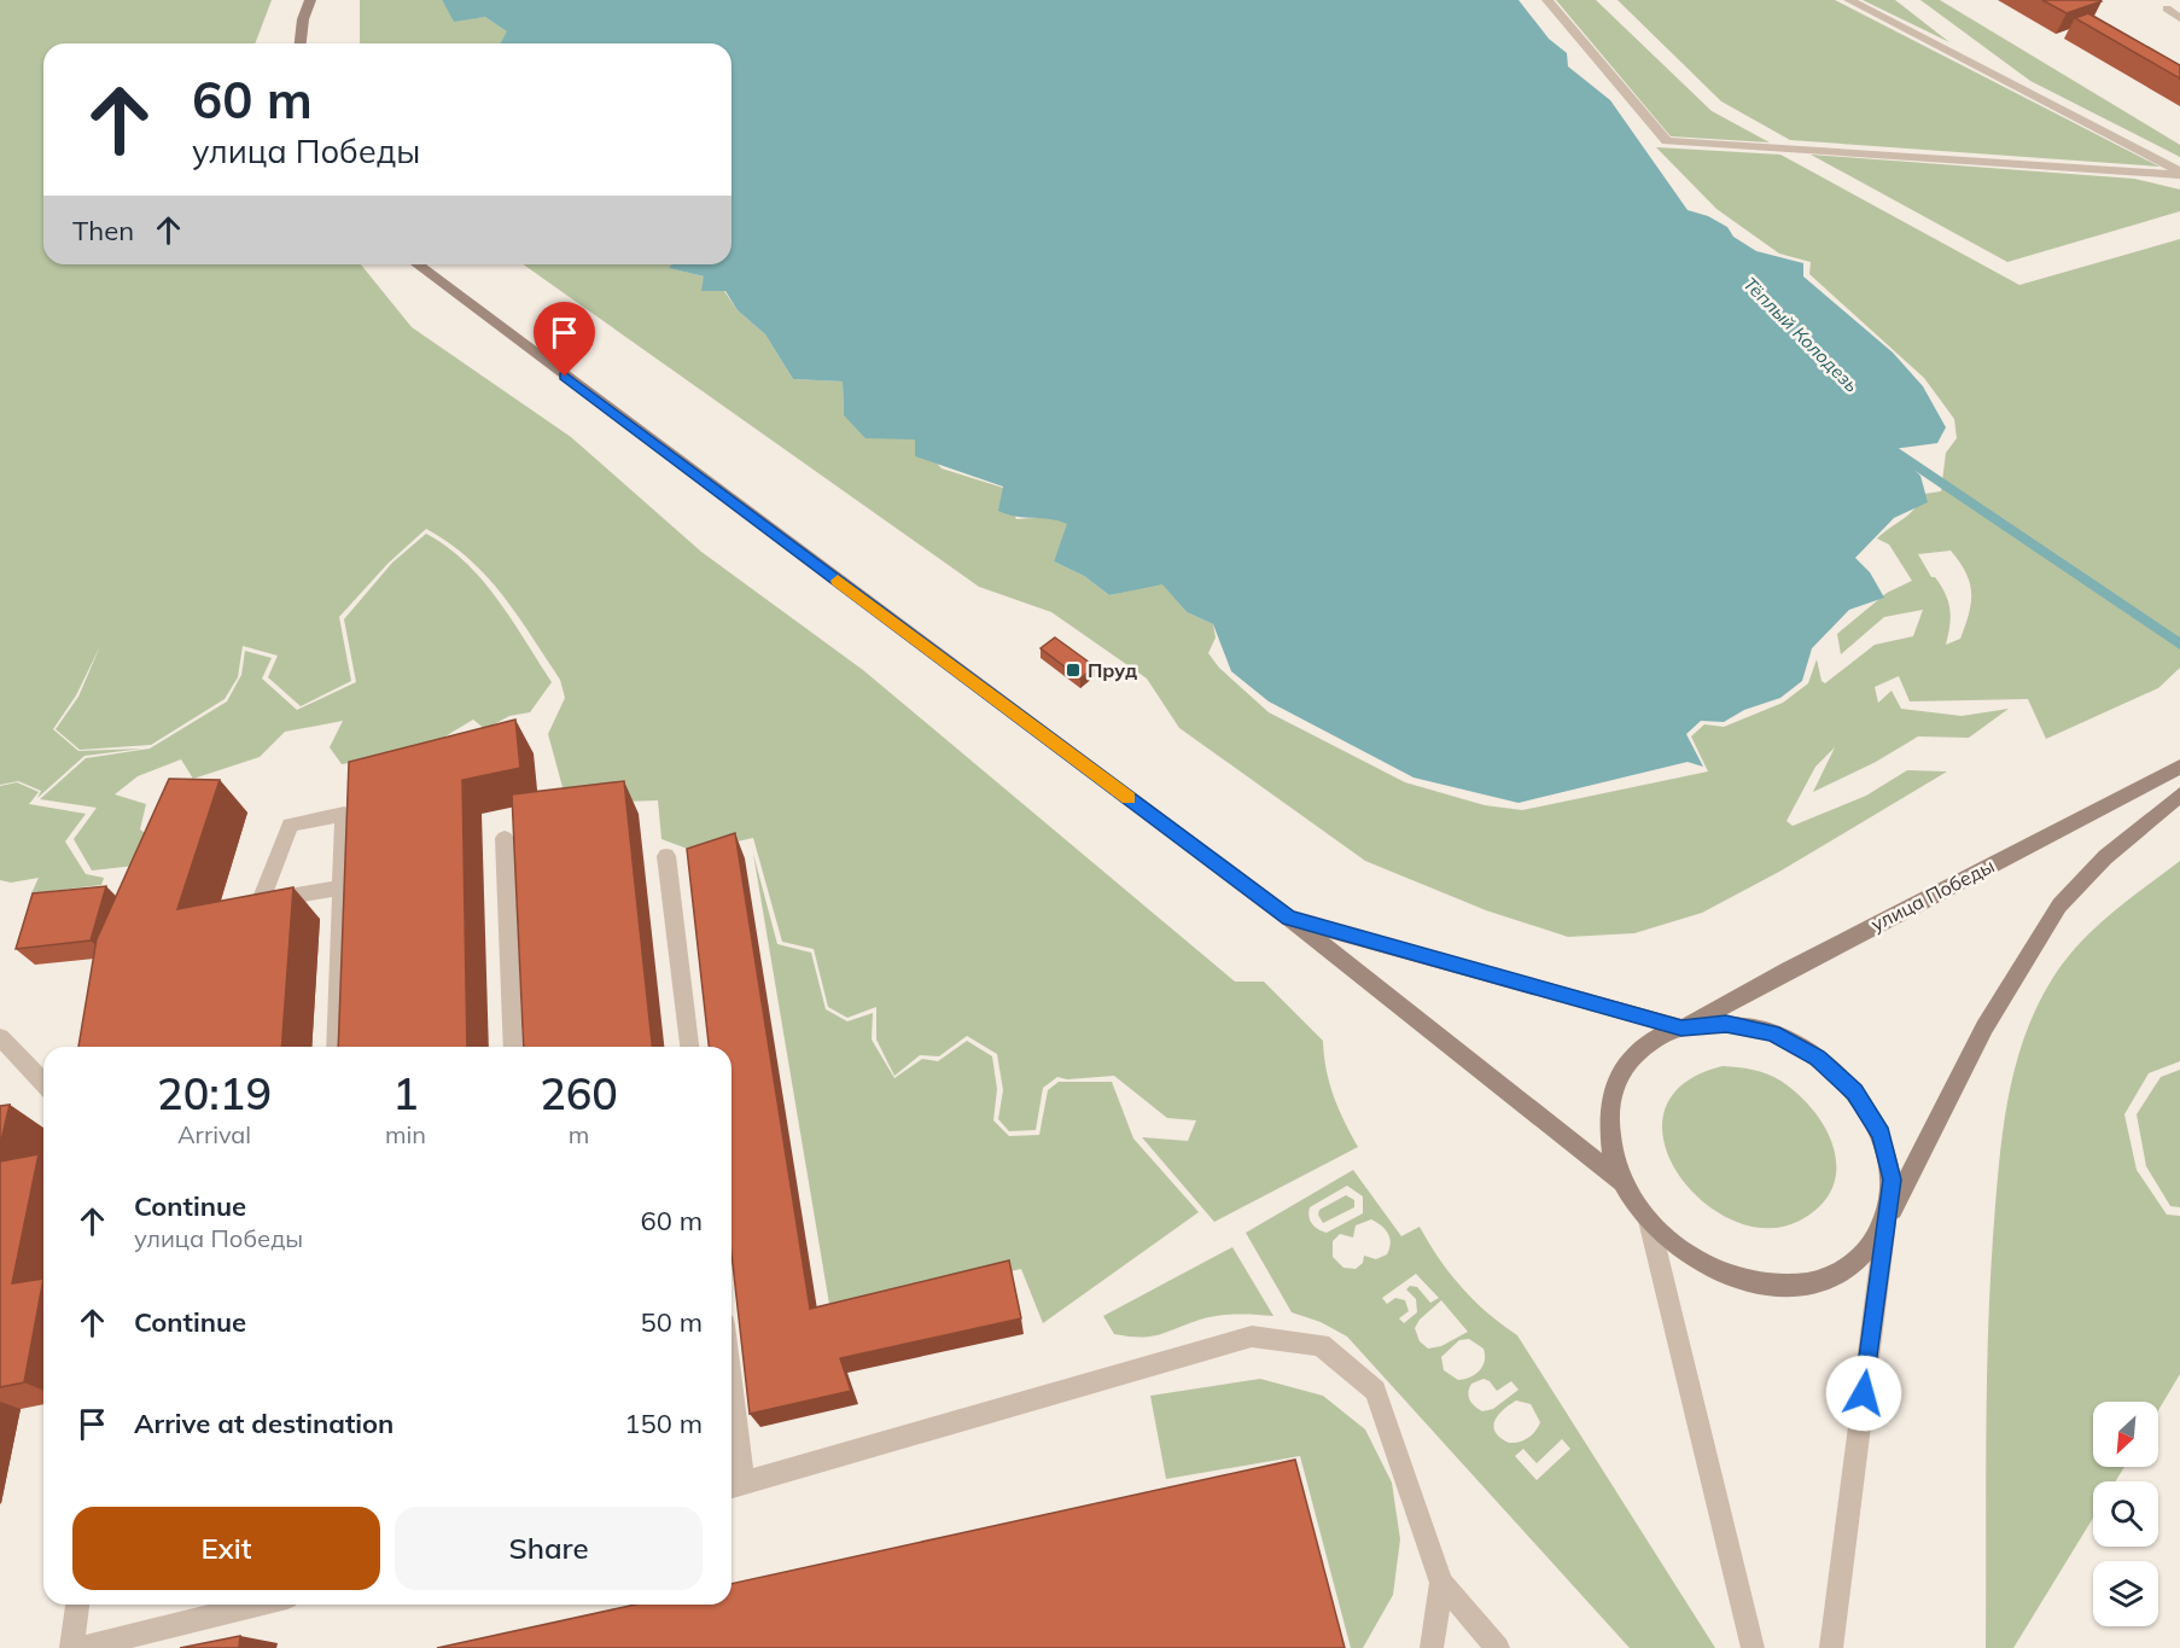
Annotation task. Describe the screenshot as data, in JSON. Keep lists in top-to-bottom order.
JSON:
{
  "streets": {
    "main road": ["улица Победы"]
  },
  "water": ["Тёплый Колодезь"],
  "places": {
    "transit": ["Пруд"]
  },
  "north": "bottom left",
  "page": {
    "turn": ["60 m", "улица Победы"],
    "then": "Then",
    "eta": [
      "20:19",
      "Arrival",
      "1",
      "min",
      "260",
      "m"
    ],
    "list": [
      {
        "name": "Continue",
        "note": "улица Победы",
        "value": "60 m"
      },
      {
        "name": "Continue",
        "value": "50 m"
      },
      {
        "name": "Arrive at destination",
        "value": "150 m"
      }
    ],
    "buttons": ["Exit", "Share"]
  }
}
